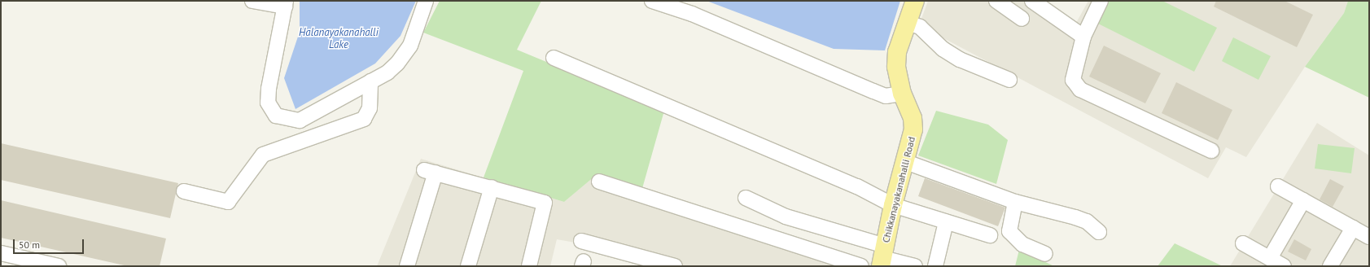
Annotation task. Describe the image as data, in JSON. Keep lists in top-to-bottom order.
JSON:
{
  "streets": {
    "main road": ["Chikkanayakanahalli Road"]
  },
  "water": ["Halanayakanahalli Lake"],
  "scale_bar": "50 m"
}
